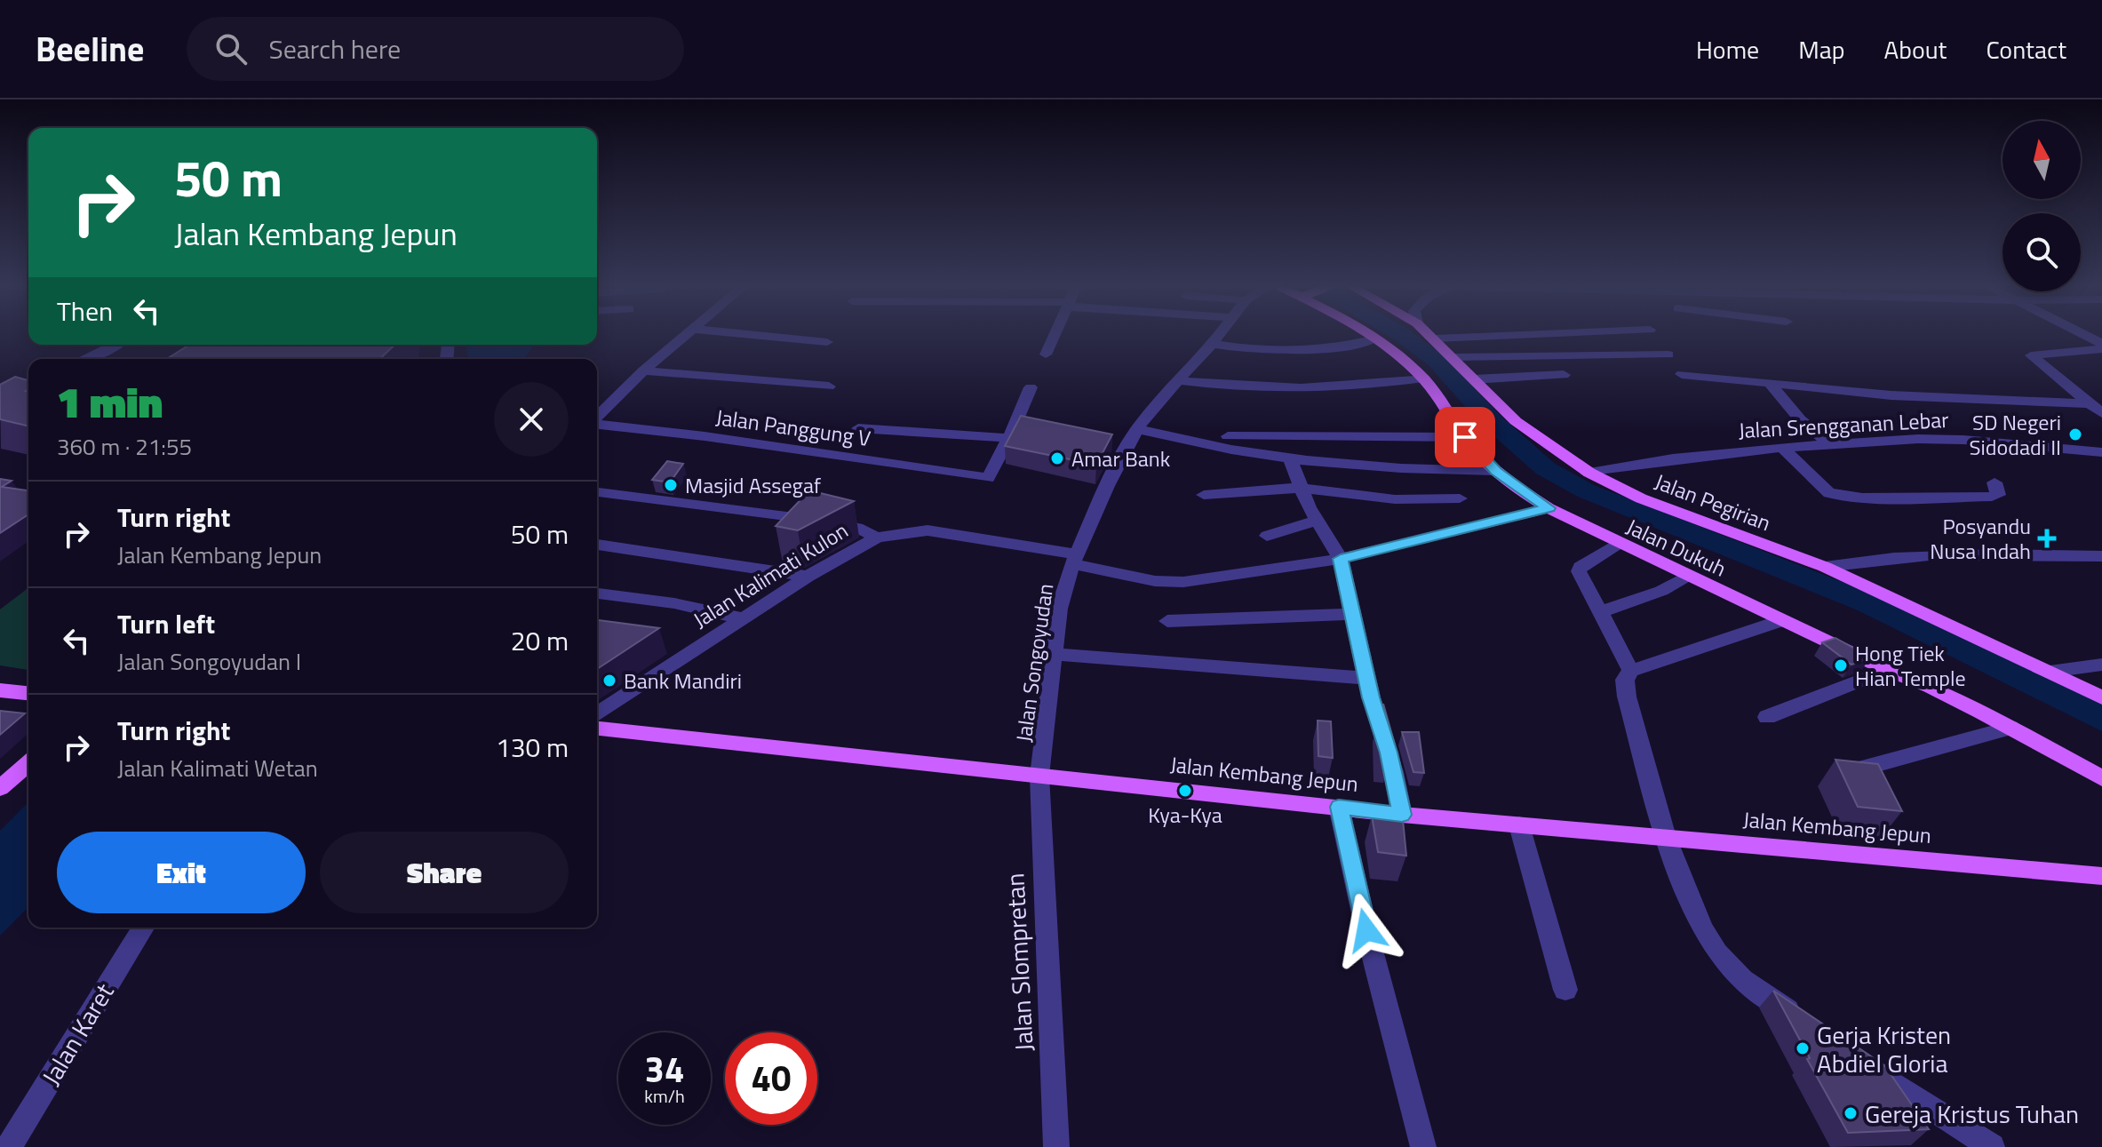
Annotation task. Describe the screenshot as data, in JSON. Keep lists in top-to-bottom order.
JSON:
{
  "streets": {
    "main road": ["Jalan Pegirian", "Jalan Dukuh", "Jalan Kembang Jepun"],
    "street": [
      "Jalan Srengganan Lebar",
      "Jalan Panggung V",
      "Jalan Kalimati Kulon",
      "Jalan Songoyudan",
      "Jalan Slompretan",
      "Jalan Karet"
    ]
  },
  "crossings": [
    ["Jalan Srengganan Lebar", "Jalan Pegirian"],
    ["Jalan Dukuh", "Jalan Kalimati Kulon"],
    ["Jalan Kalimati Kulon", "Jalan Songoyudan"],
    ["Jalan Songoyudan", "Jalan Kembang Jepun"],
    ["Jalan Songoyudan", "Jalan Slompretan"],
    ["Jalan Kembang Jepun", "Jalan Slompretan"]
  ],
  "places": {
    "other": [
      "SD Negeri Sidodadi II",
      "Amar Bank",
      "Masjid Assegaf",
      "Hong Tiek Hian Temple",
      "Bank Mandiri",
      "Kya-Kya",
      "Gerja Kristen Abdiel Gloria",
      "Gereja Kristus Tuhan"
    ],
    "health": ["Posyandu Nusa Indah"]
  },
  "north": "top",
  "page": {
    "header": "Beeline",
    "search": "Search here",
    "nav": [
      "Home",
      "Map",
      "About",
      "Contact"
    ],
    "turn": ["50 m", "Jalan Kembang Jepun"],
    "then": "Then",
    "heading": ["1 min", "360 m · 21:55"],
    "list": [
      {
        "name": "Turn right",
        "note": "Jalan Kembang Jepun",
        "value": "50 m"
      },
      {
        "name": "Turn left",
        "note": "Jalan Songoyudan I",
        "value": "20 m"
      },
      {
        "name": "Turn right",
        "note": "Jalan Kalimati Wetan",
        "value": "130 m"
      }
    ],
    "buttons": ["Exit", "Share"],
    "speed": "34 km/h",
    "limit": "40"
  }
}
